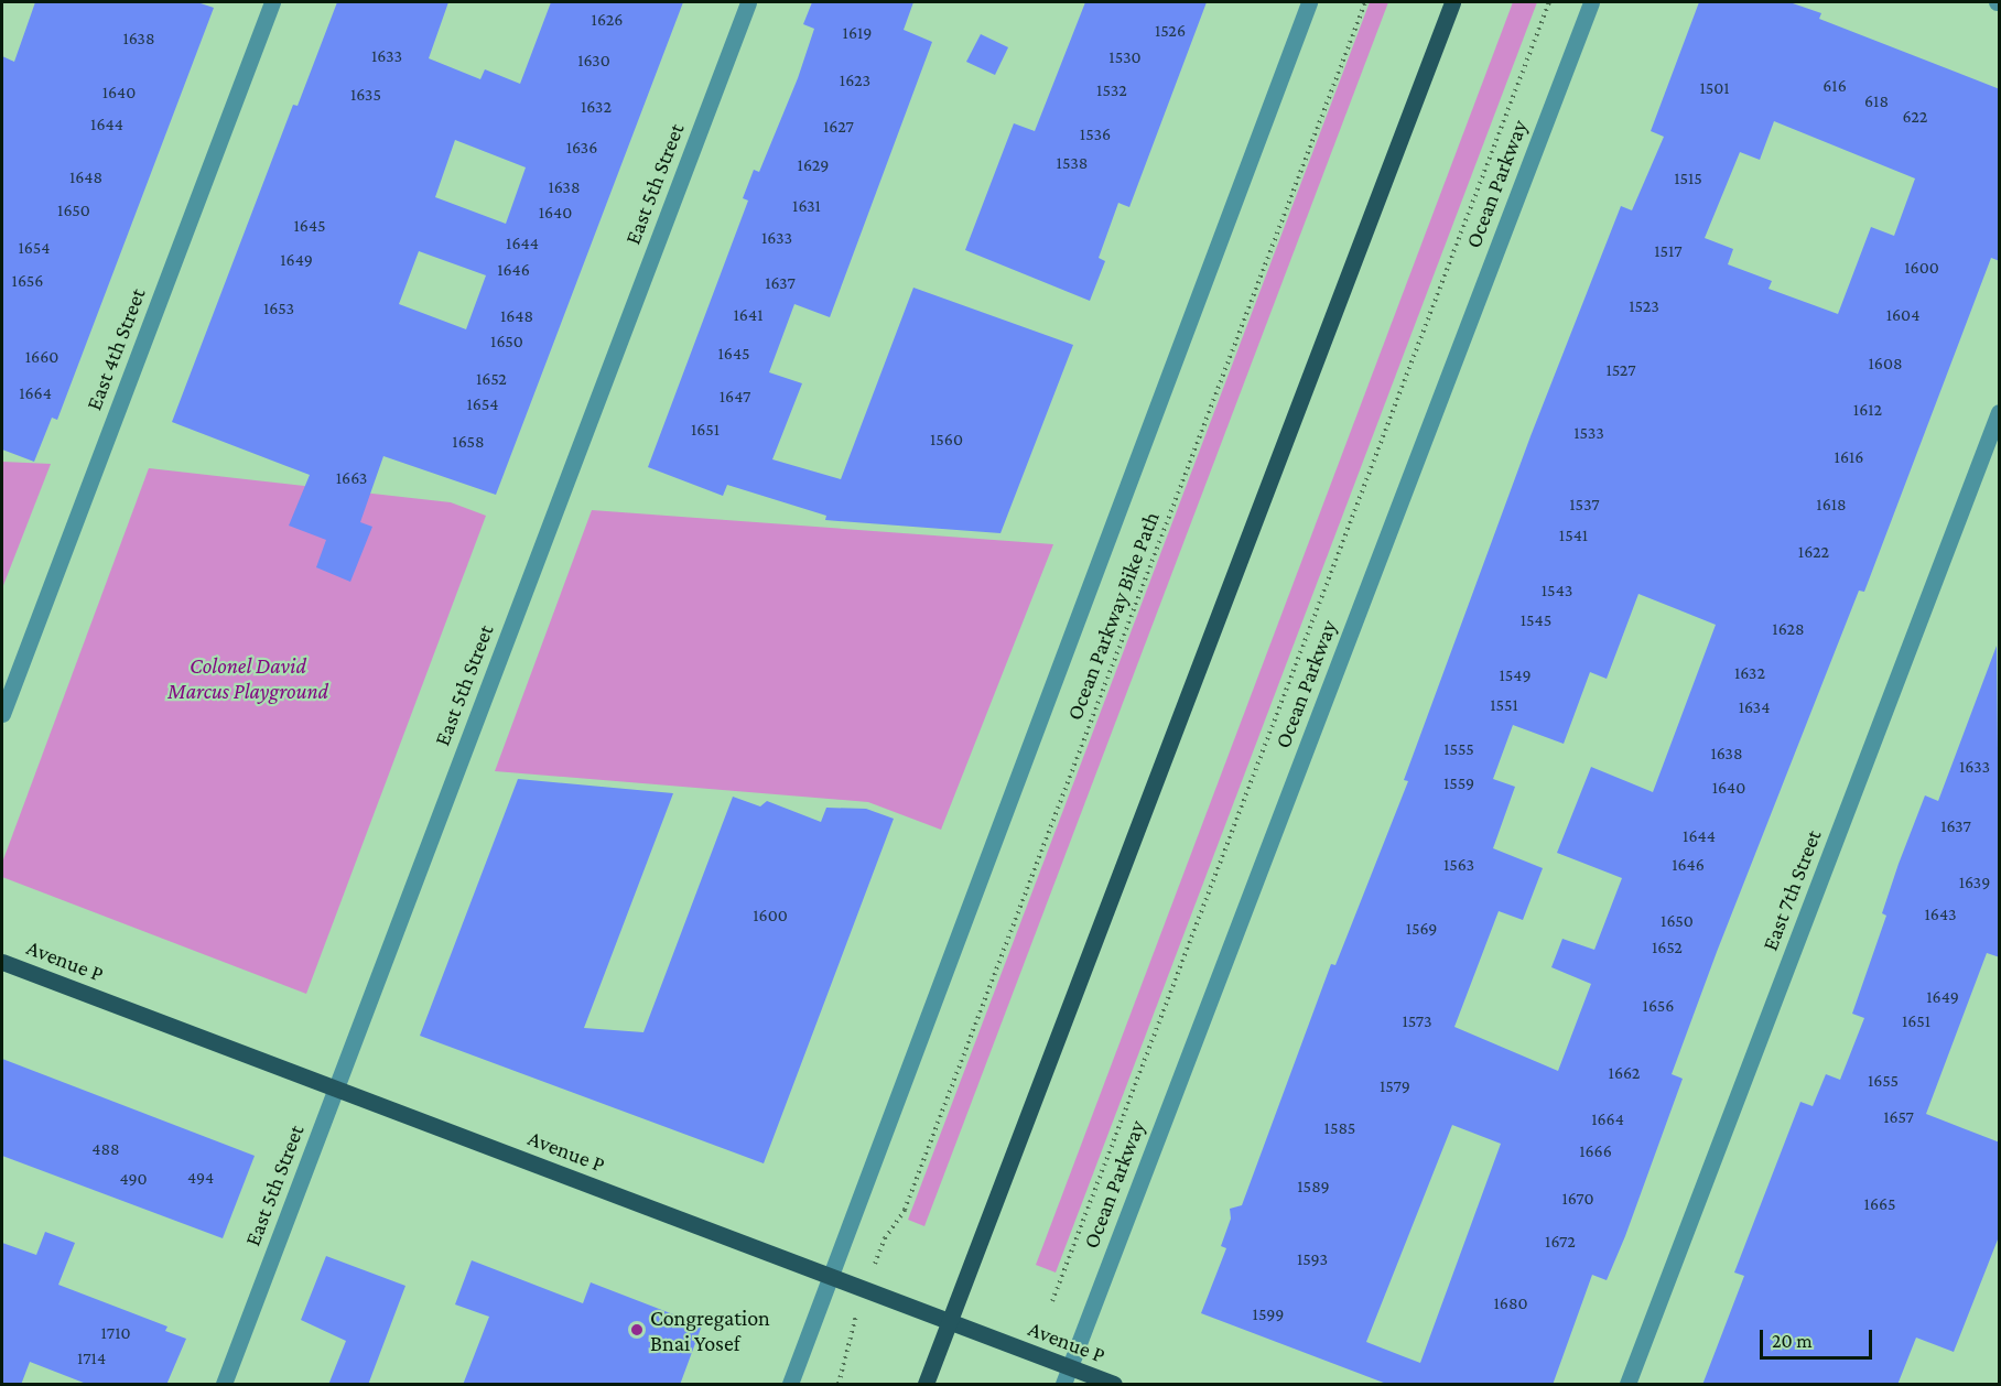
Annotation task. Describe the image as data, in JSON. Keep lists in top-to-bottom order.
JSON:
{
  "streets": {
    "main road": ["Avenue P"],
    "street": [
      "East 5th Street",
      "Ocean Parkway",
      "East 4th Street",
      "East 7th Street"
    ],
    "path": ["Ocean Parkway Bike Path"]
  },
  "crossings": [
    ["East 5th Street", "Avenue P"],
    ["Ocean Parkway", "Avenue P"]
  ],
  "parks": ["Colonel David Marcus Playground"],
  "places": ["Congregation Bnai Yosef"],
  "house_numbers": [
    "1626",
    "1526",
    "1619",
    "1638",
    "1633",
    "1530",
    "1630",
    "1623",
    "616",
    "1501",
    "1532",
    "1640",
    "1635",
    "618",
    "1632",
    "622",
    "1644",
    "1627",
    "1536",
    "1636",
    "1538",
    "1629",
    "1648",
    "1515",
    "1638",
    "1631",
    "1650",
    "1640",
    "1645",
    "1633",
    "1644",
    "1654",
    "1517",
    "1649",
    "1600",
    "1646",
    "1656",
    "1637",
    "1523",
    "1653",
    "1641",
    "1604",
    "1648",
    "1650",
    "1645",
    "1660",
    "1608",
    "1527",
    "1652",
    "1664",
    "1647",
    "1654",
    "1612",
    "1651",
    "1533",
    "1560",
    "1658",
    "1616",
    "1663",
    "1537",
    "1618",
    "1541",
    "1622",
    "1543",
    "1545",
    "1628",
    "1632",
    "1549",
    "1551",
    "1634",
    "1555",
    "1638",
    "1633",
    "1559",
    "1640",
    "1637",
    "1644",
    "1563",
    "1646",
    "1639",
    "1643",
    "1600",
    "1650",
    "1569",
    "1652",
    "1649",
    "1656",
    "1573",
    "1651",
    "1662",
    "1655",
    "1579",
    "1657",
    "1664",
    "1585",
    "488",
    "1666",
    "494",
    "490",
    "1589",
    "1670",
    "1665",
    "1672",
    "1593",
    "1680",
    "1599",
    "1710",
    "1714"
  ],
  "scale_bar": "20 m"
}
